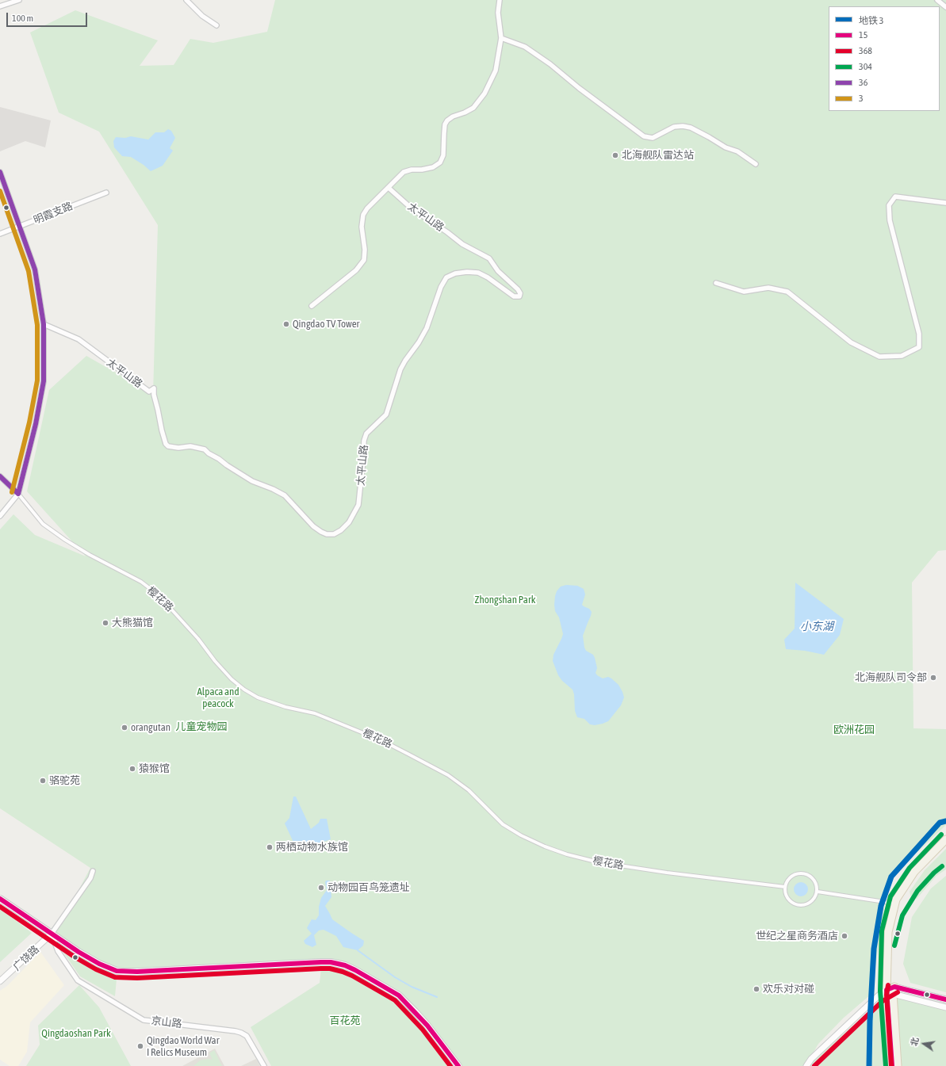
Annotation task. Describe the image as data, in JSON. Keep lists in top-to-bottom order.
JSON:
{
  "streets": {
    "street": [
      "明霞支路",
      "太平山路",
      "樱花路",
      "广饶路",
      "京山路"
    ]
  },
  "crossings": [
    ["广饶路", "京山路"]
  ],
  "water": ["小东湖"],
  "parks": [
    "Zhongshan Park",
    "Alpaca and peacock",
    "儿童宠物园",
    "欧洲花园",
    "百花苑",
    "Qingdaoshan Park"
  ],
  "places": [
    "北海舰队雷达站",
    "Qingdao TV Tower",
    "大熊猫馆",
    "北海舰队司令部",
    "orangutan",
    "猿猴馆",
    "骆驼苑",
    "两栖动物水族馆",
    "动物园百鸟笼遗址",
    "世纪之星商务酒店",
    "欢乐对对碰",
    "Qingdao World War I Relics Museum"
  ],
  "lines": [
    "transit line 36",
    "transit line 3",
    "metro line 3",
    "transit line 304",
    "transit line 15",
    "transit line 368"
  ],
  "legend": [
    "地铁 3",
    "15",
    "368",
    "304",
    "36",
    "3"
  ],
  "scale_bar": "100 m",
  "north": "left"
}
